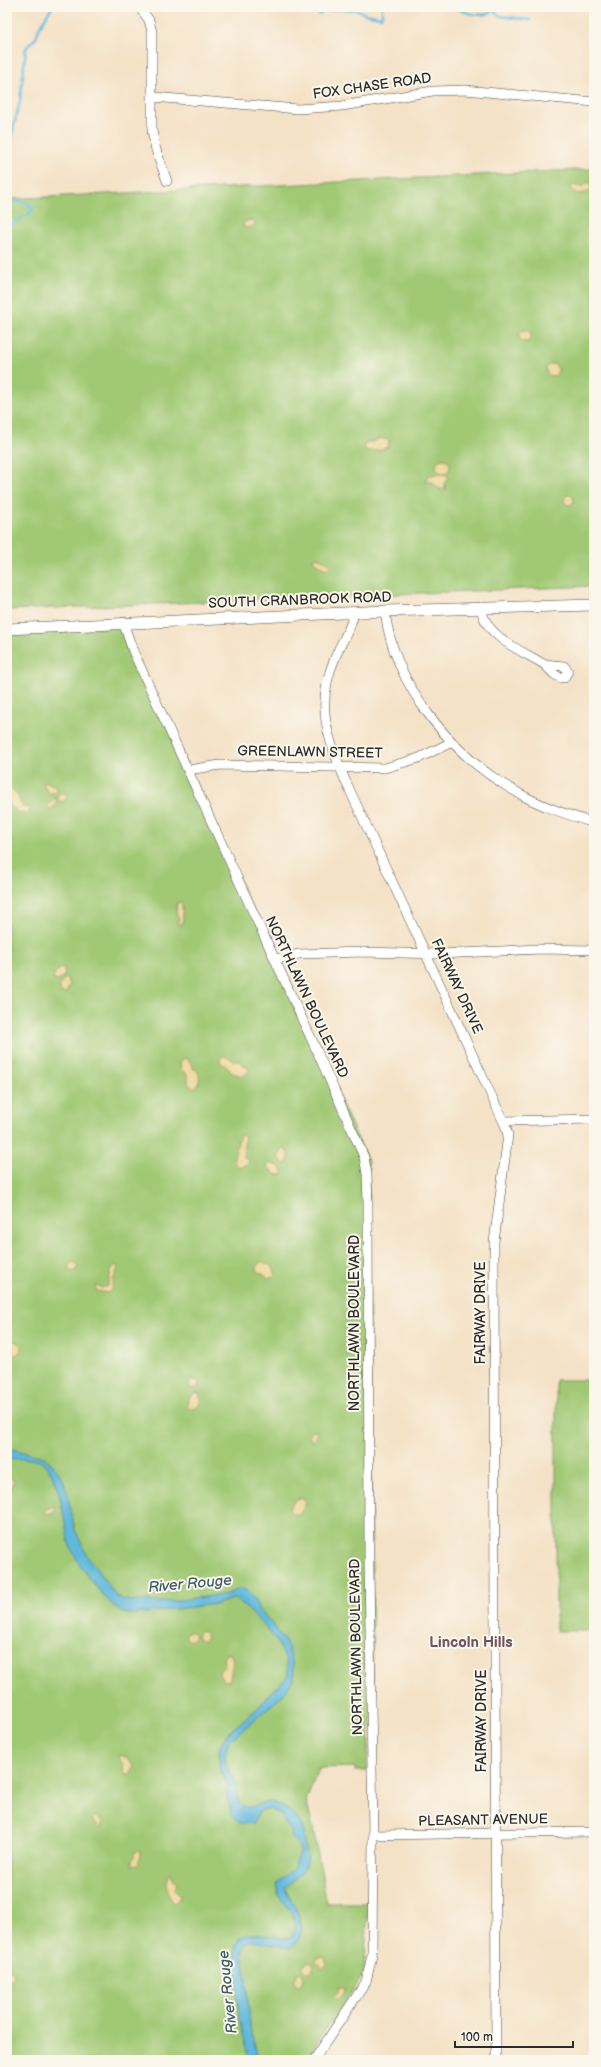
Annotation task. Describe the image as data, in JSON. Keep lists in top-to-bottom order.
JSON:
{
  "streets": {
    "street": [
      "FOX CHASE ROAD",
      "SOUTH CRANBROOK ROAD",
      "GREENLAWN STREET",
      "FAIRWAY DRIVE",
      "NORTHLAWN BOULEVARD",
      "PLEASANT AVENUE"
    ]
  },
  "crossings": [
    ["SOUTH CRANBROOK ROAD", "FAIRWAY DRIVE"],
    ["SOUTH CRANBROOK ROAD", "NORTHLAWN BOULEVARD"],
    ["GREENLAWN STREET", "FAIRWAY DRIVE"],
    ["GREENLAWN STREET", "NORTHLAWN BOULEVARD"],
    ["FAIRWAY DRIVE", "PLEASANT AVENUE"],
    ["NORTHLAWN BOULEVARD", "PLEASANT AVENUE"]
  ],
  "districts": ["Lincoln Hills"],
  "water": ["River Rouge"],
  "scale_bar": "100 m"
}
